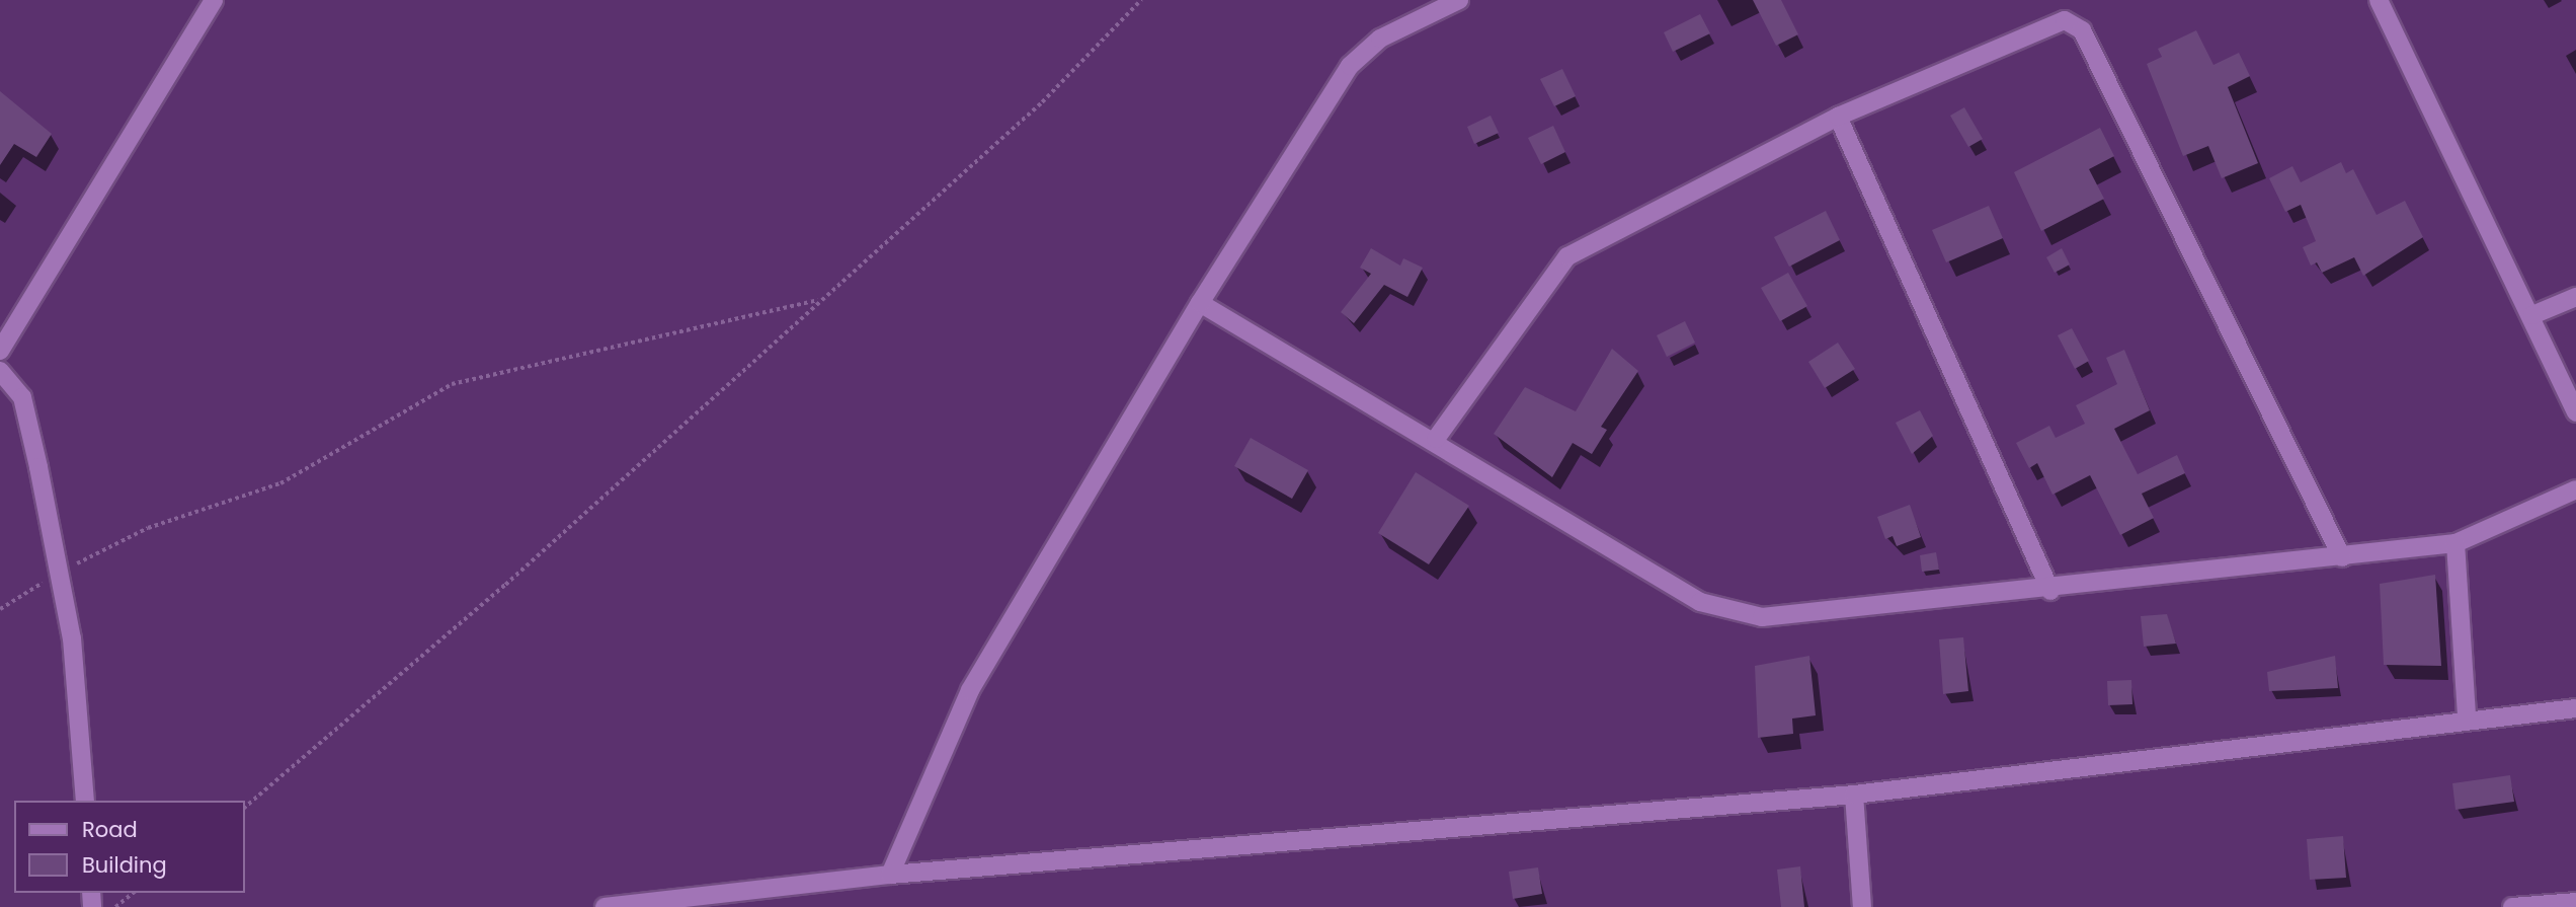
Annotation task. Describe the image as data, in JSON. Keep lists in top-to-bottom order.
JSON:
{
  "legend": ["Road", "Building"]
}
